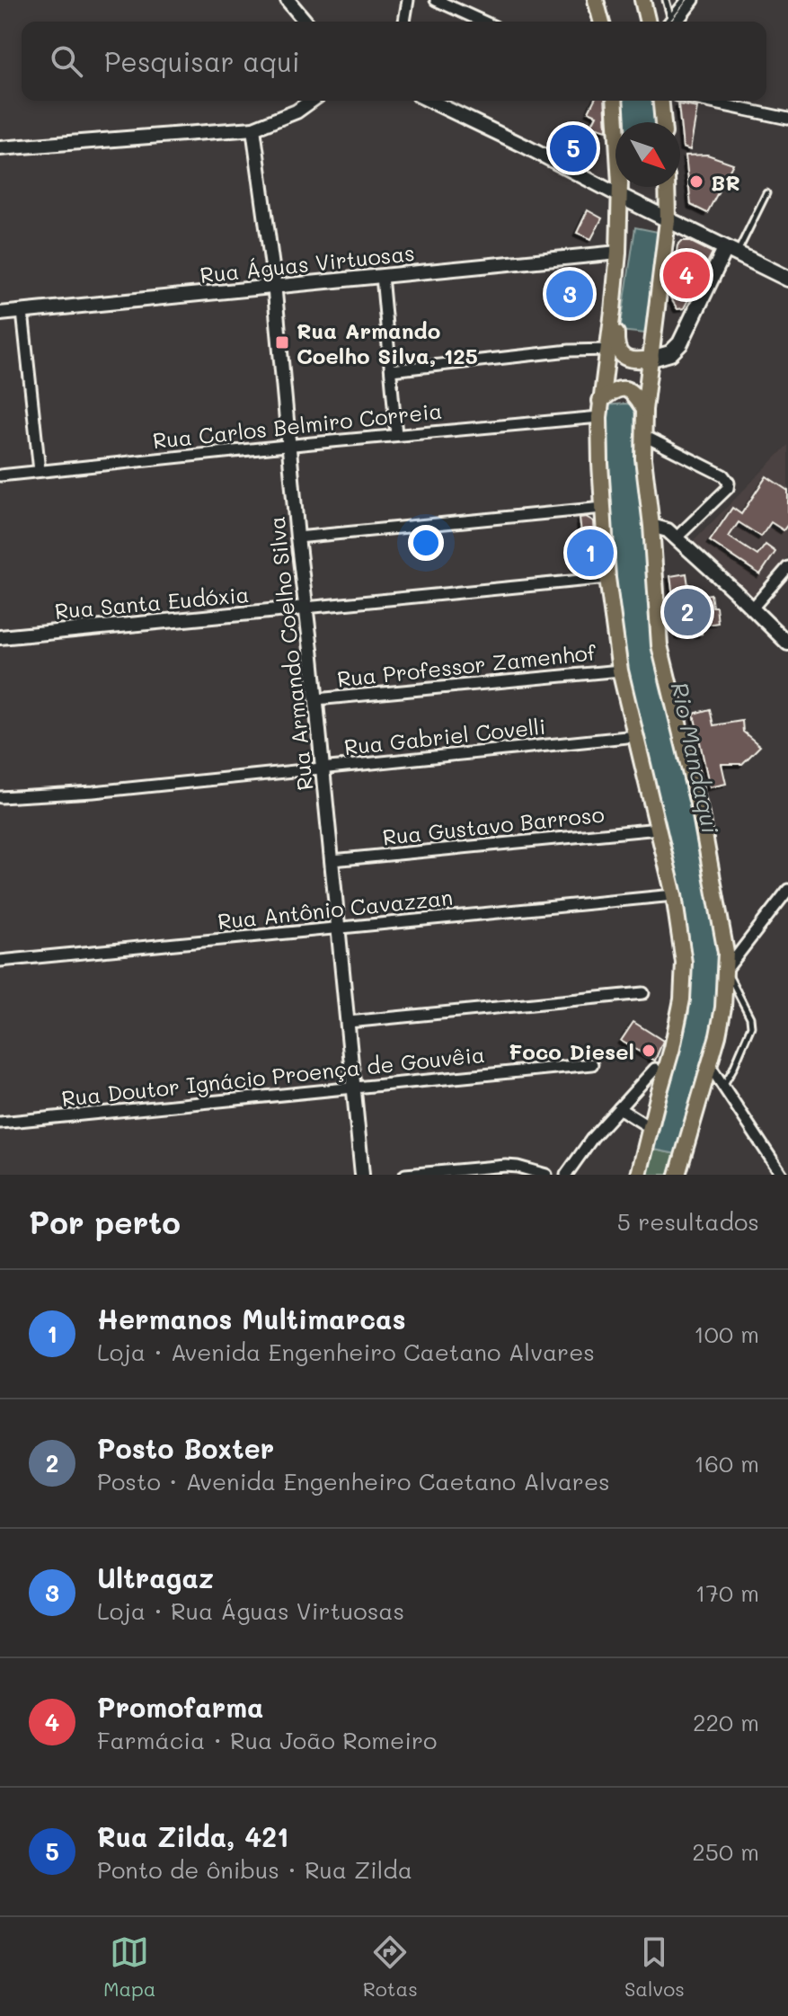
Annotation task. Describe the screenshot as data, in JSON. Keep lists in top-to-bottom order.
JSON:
{
  "streets": {
    "street": [
      "Rua Águas Virtuosas",
      "Rua Carlos Belmiro Correia",
      "Rua Santa Eudóxia",
      "Rua Armando Coelho Silva",
      "Rua Professor Zamenhof",
      "Rua Gabriel Covelli",
      "Rua Gustavo Barroso",
      "Rua Antônio Cavazzan",
      "Rua Doutor Ignácio Proença de Gouvêia"
    ]
  },
  "crossings": [
    ["Rua Águas Virtuosas", "Rua Armando Coelho Silva"],
    ["Rua Carlos Belmiro Correia", "Rua Armando Coelho Silva"],
    ["Rua Santa Eudóxia", "Rua Armando Coelho Silva"],
    ["Rua Armando Coelho Silva", "Rua Professor Zamenhof"],
    ["Rua Armando Coelho Silva", "Rua Gabriel Covelli"],
    ["Rua Armando Coelho Silva", "Rua Gustavo Barroso"],
    ["Rua Armando Coelho Silva", "Rua Antônio Cavazzan"],
    ["Rua Armando Coelho Silva", "Rua Doutor Ignácio Proença de Gouvêia"]
  ],
  "water": ["Rio Mandaqui"],
  "places": {
    "other": ["BR", "Foco Diesel"],
    "transit": ["Rua Armando Coelho Silva, 125"]
  },
  "north": "bottom right",
  "page": {
    "search": "Pesquisar aqui",
    "pins": [
      "5",
      "4",
      "3",
      "1",
      "2"
    ],
    "heading": ["Por perto", "5 resultados"],
    "list": [
      {
        "mark": "1",
        "name": "Hermanos Multimarcas",
        "note": "Loja · Avenida Engenheiro Caetano Alvares",
        "value": "100 m"
      },
      {
        "mark": "2",
        "name": "Posto Boxter",
        "note": "Posto · Avenida Engenheiro Caetano Alvares",
        "value": "160 m"
      },
      {
        "mark": "3",
        "name": "Ultragaz",
        "note": "Loja · Rua Águas Virtuosas",
        "value": "170 m"
      },
      {
        "mark": "4",
        "name": "Promofarma",
        "note": "Farmácia · Rua João Romeiro",
        "value": "220 m"
      },
      {
        "mark": "5",
        "name": "Rua Zilda, 421",
        "note": "Ponto de ônibus · Rua Zilda",
        "value": "250 m"
      }
    ],
    "nav": ["Mapa", "Rotas", "Salvos"]
  }
}
